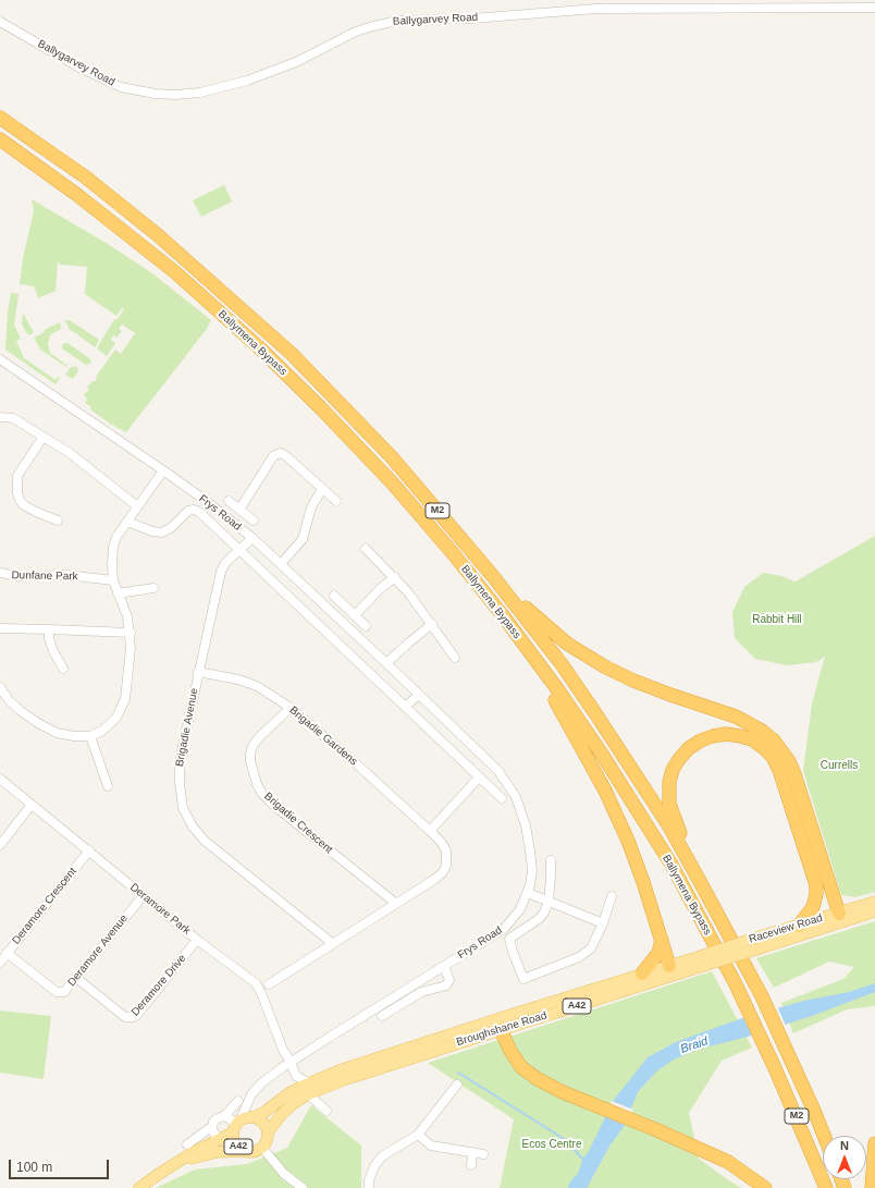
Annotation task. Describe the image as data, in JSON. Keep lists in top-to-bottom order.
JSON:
{
  "streets": {
    "highway": ["Ballymena Bypass", "M2"],
    "main road": ["Raceview Road", "A42", "Broughshane Road"],
    "street": [
      "Ballygarvey Road",
      "Frys Road",
      "Dunfane Park",
      "Brigadie Avenue",
      "Brigadie Gardens",
      "Brigadie Crescent",
      "Deramore Crescent",
      "Deramore Park",
      "Deramore Avenue",
      "Deramore Drive"
    ]
  },
  "crossings": [
    ["Frys Road", "Brigadie Avenue"],
    ["Frys Road", "Deramore Park"],
    ["Frys Road", "A42"],
    ["Frys Road", "Broughshane Road"],
    ["Brigadie Avenue", "Brigadie Gardens"],
    ["Brigadie Gardens", "Brigadie Crescent"],
    ["Deramore Crescent", "Deramore Park"],
    ["Deramore Crescent", "Deramore Avenue"],
    ["Deramore Park", "Deramore Avenue"],
    ["Deramore Park", "Deramore Drive"],
    ["Deramore Park", "Broughshane Road"],
    ["Raceview Road", "Broughshane Road"],
    ["Deramore Avenue", "Deramore Drive"],
    ["A42", "Broughshane Road"]
  ],
  "water": ["Braid"],
  "parks": ["Rabbit Hill", "Currells", "Ecos Centre"],
  "scale_bar": "100 m",
  "north": "top"
}
